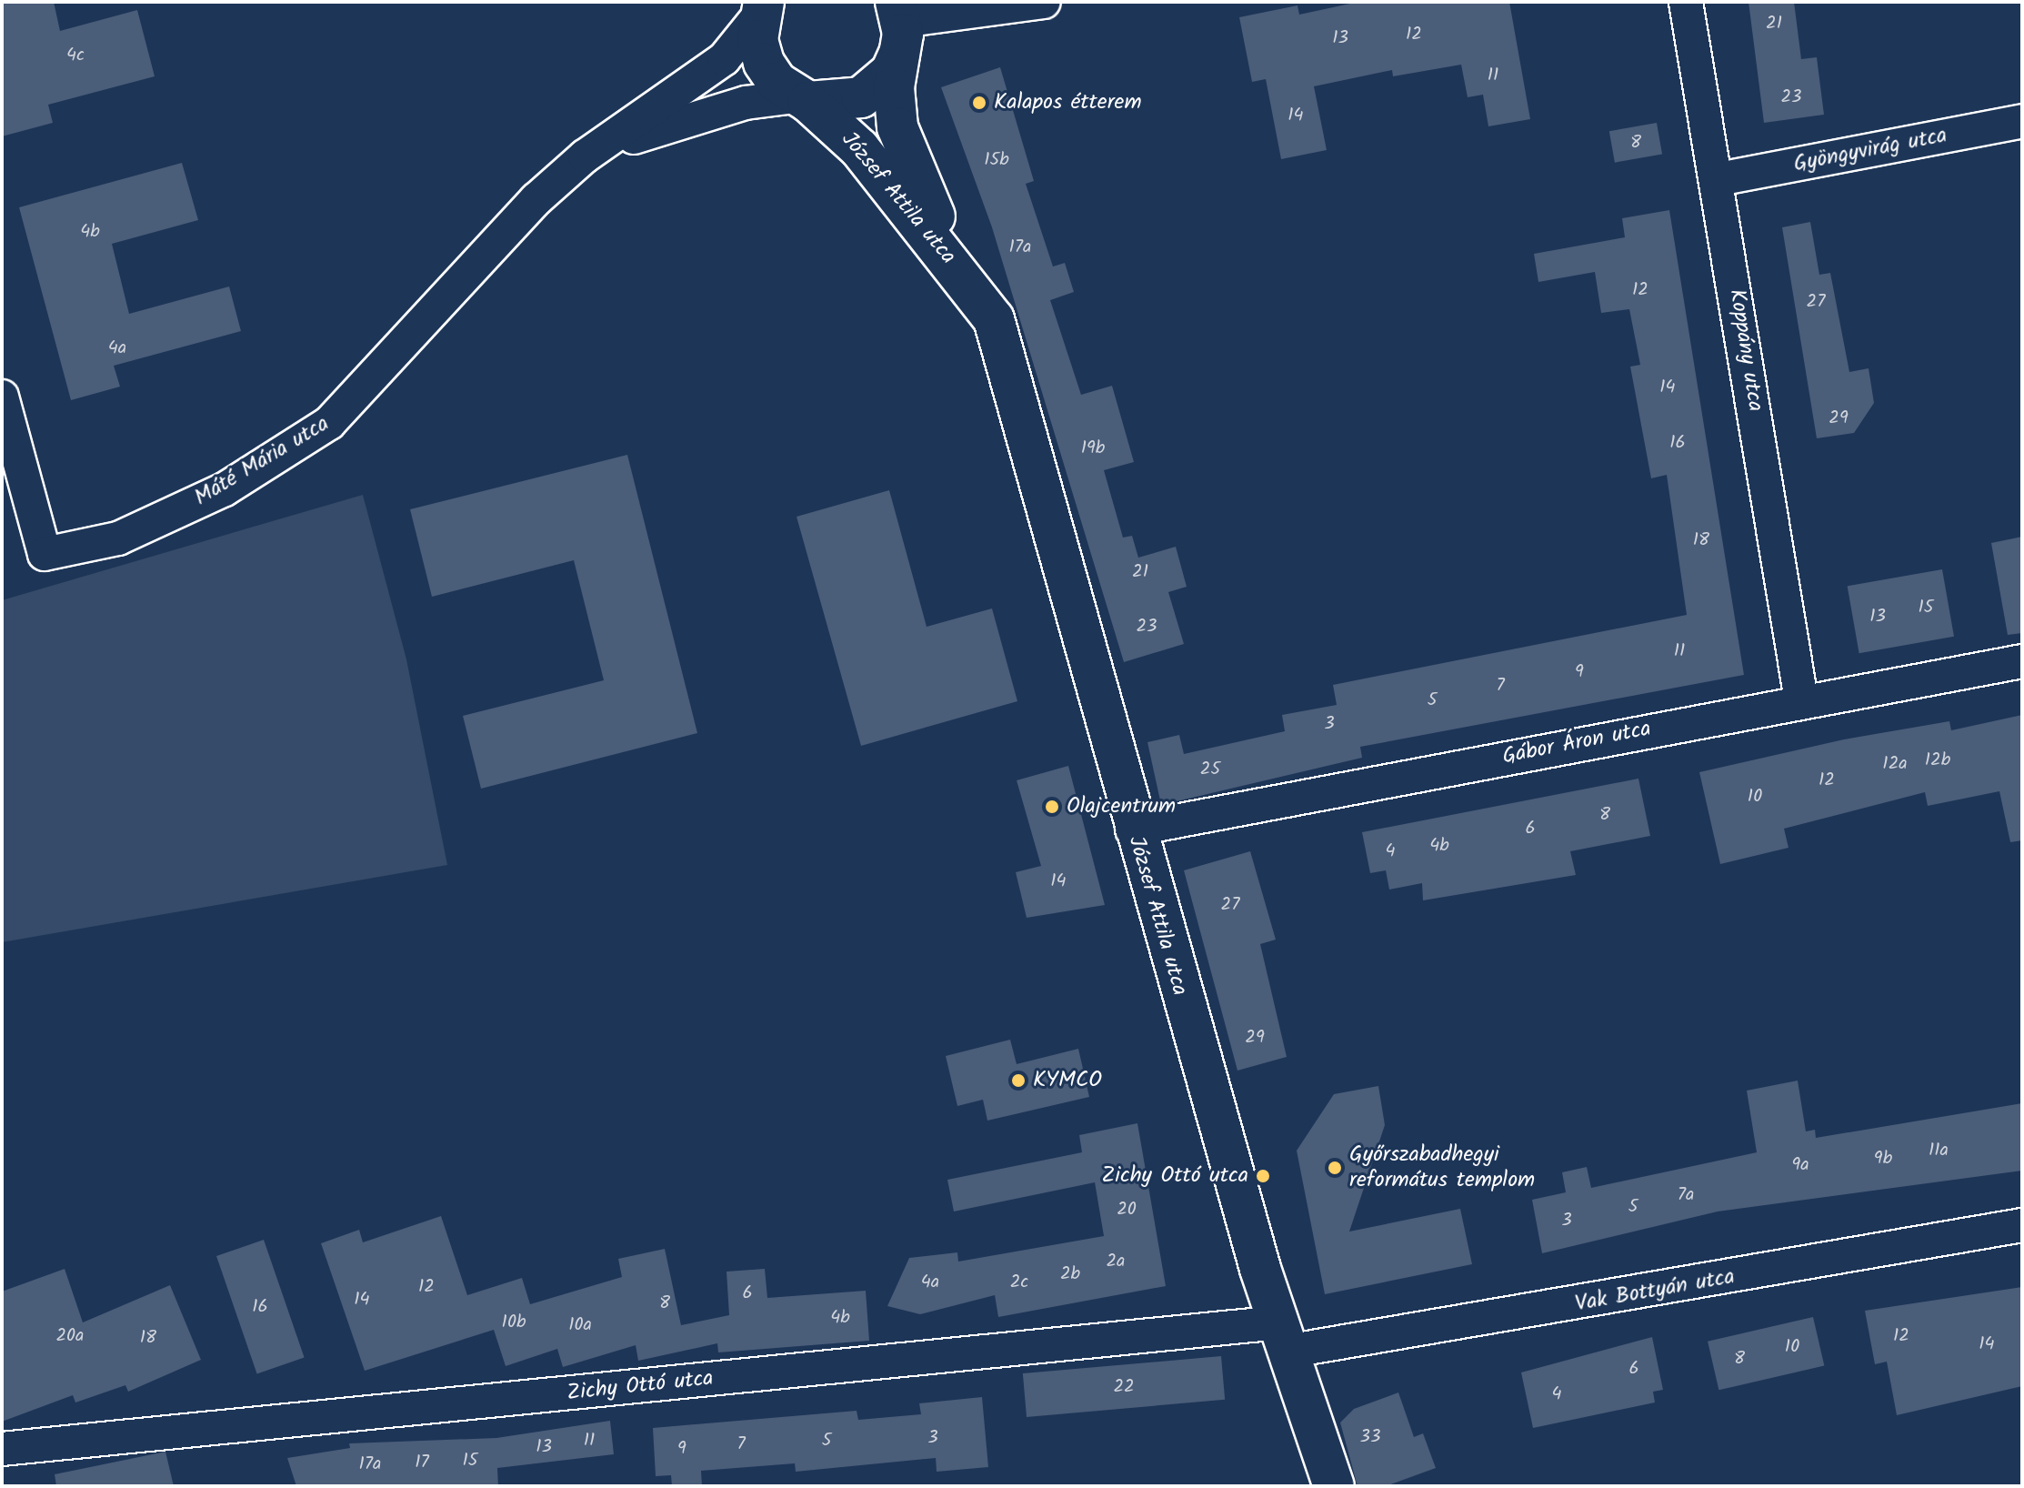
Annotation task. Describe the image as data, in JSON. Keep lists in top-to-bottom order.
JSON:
{
  "streets": {
    "street": [
      "Gyöngyvirág utca",
      "József Attila utca",
      "Koppány utca",
      "Máté Mária utca",
      "Gábor Áron utca",
      "Vak Bottyán utca",
      "Zichy Ottó utca"
    ]
  },
  "crossings": [
    ["Gyöngyvirág utca", "Koppány utca"],
    ["József Attila utca", "Máté Mária utca"],
    ["József Attila utca", "Gábor Áron utca"],
    ["József Attila utca", "Vak Bottyán utca"],
    ["József Attila utca", "Zichy Ottó utca"],
    ["Koppány utca", "Gábor Áron utca"],
    ["Vak Bottyán utca", "Zichy Ottó utca"]
  ],
  "places": [
    "Kalapos étterem",
    "Olajcentrum",
    "KYMCO",
    "Győrszabadhegyi református templom",
    "Zichy Ottó utca"
  ],
  "house_numbers": [
    "21",
    "12",
    "13",
    "4c",
    "11",
    "23",
    "14",
    "8",
    "15b",
    "4b",
    "17a",
    "12",
    "27",
    "4a",
    "14",
    "29",
    "16",
    "19b",
    "18",
    "21",
    "15",
    "13",
    "23",
    "11",
    "9",
    "7",
    "5",
    "3",
    "12b",
    "12a",
    "25",
    "12",
    "10",
    "8",
    "6",
    "4b",
    "4",
    "14",
    "27",
    "29",
    "11a",
    "9b",
    "9a",
    "7a",
    "5",
    "20",
    "3",
    "2a",
    "2b",
    "4a",
    "2c",
    "12",
    "6",
    "14",
    "8",
    "16",
    "4b",
    "10b",
    "10a",
    "20a",
    "12",
    "18",
    "14",
    "10",
    "8",
    "6",
    "22",
    "4",
    "33",
    "3",
    "11",
    "5",
    "7",
    "13",
    "9",
    "15",
    "17",
    "17a"
  ]
}
